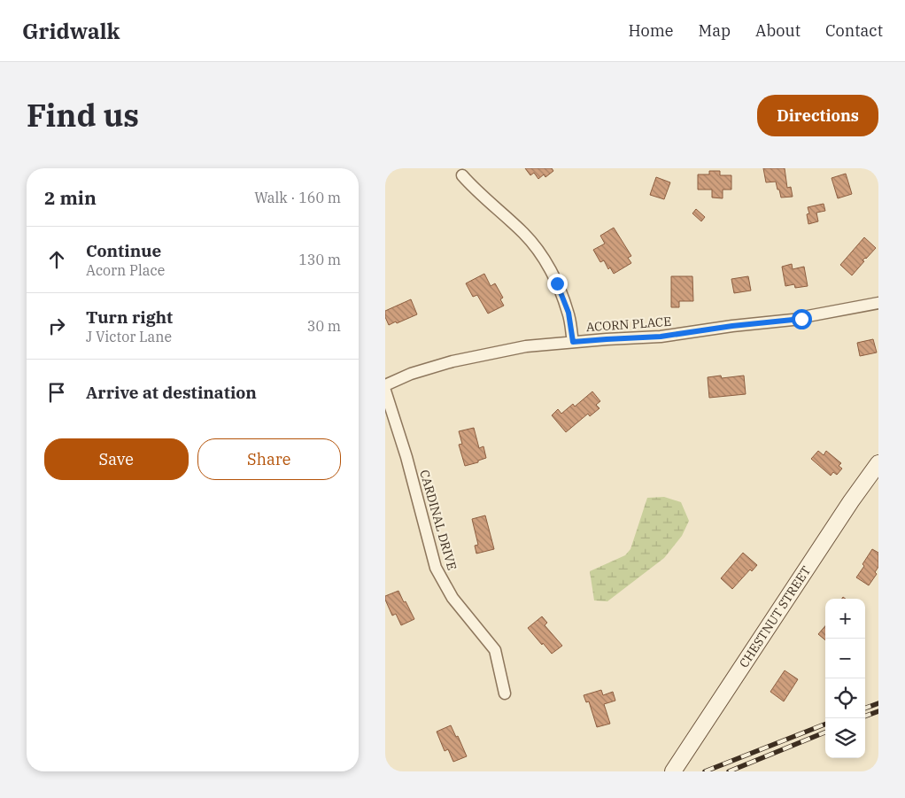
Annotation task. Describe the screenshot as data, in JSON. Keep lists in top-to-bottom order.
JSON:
{
  "streets": {
    "main road": ["CHESTNUT STREET"],
    "street": ["ACORN PLACE", "CARDINAL DRIVE"]
  },
  "page": {
    "header": "Gridwalk",
    "nav": [
      "Home",
      "Map",
      "About",
      "Contact"
    ],
    "title": "Find us",
    "buttons": [
      "Directions",
      ["Save", "Share"]
    ],
    "heading": ["2 min", "Walk · 160 m"],
    "list": [
      ["Continue", "Acorn Place", "130 m"],
      ["Turn right", "J Victor Lane", "30 m"],
      "Arrive at destination"
    ],
    "map_buttons": ["+", "−"]
  }
}
